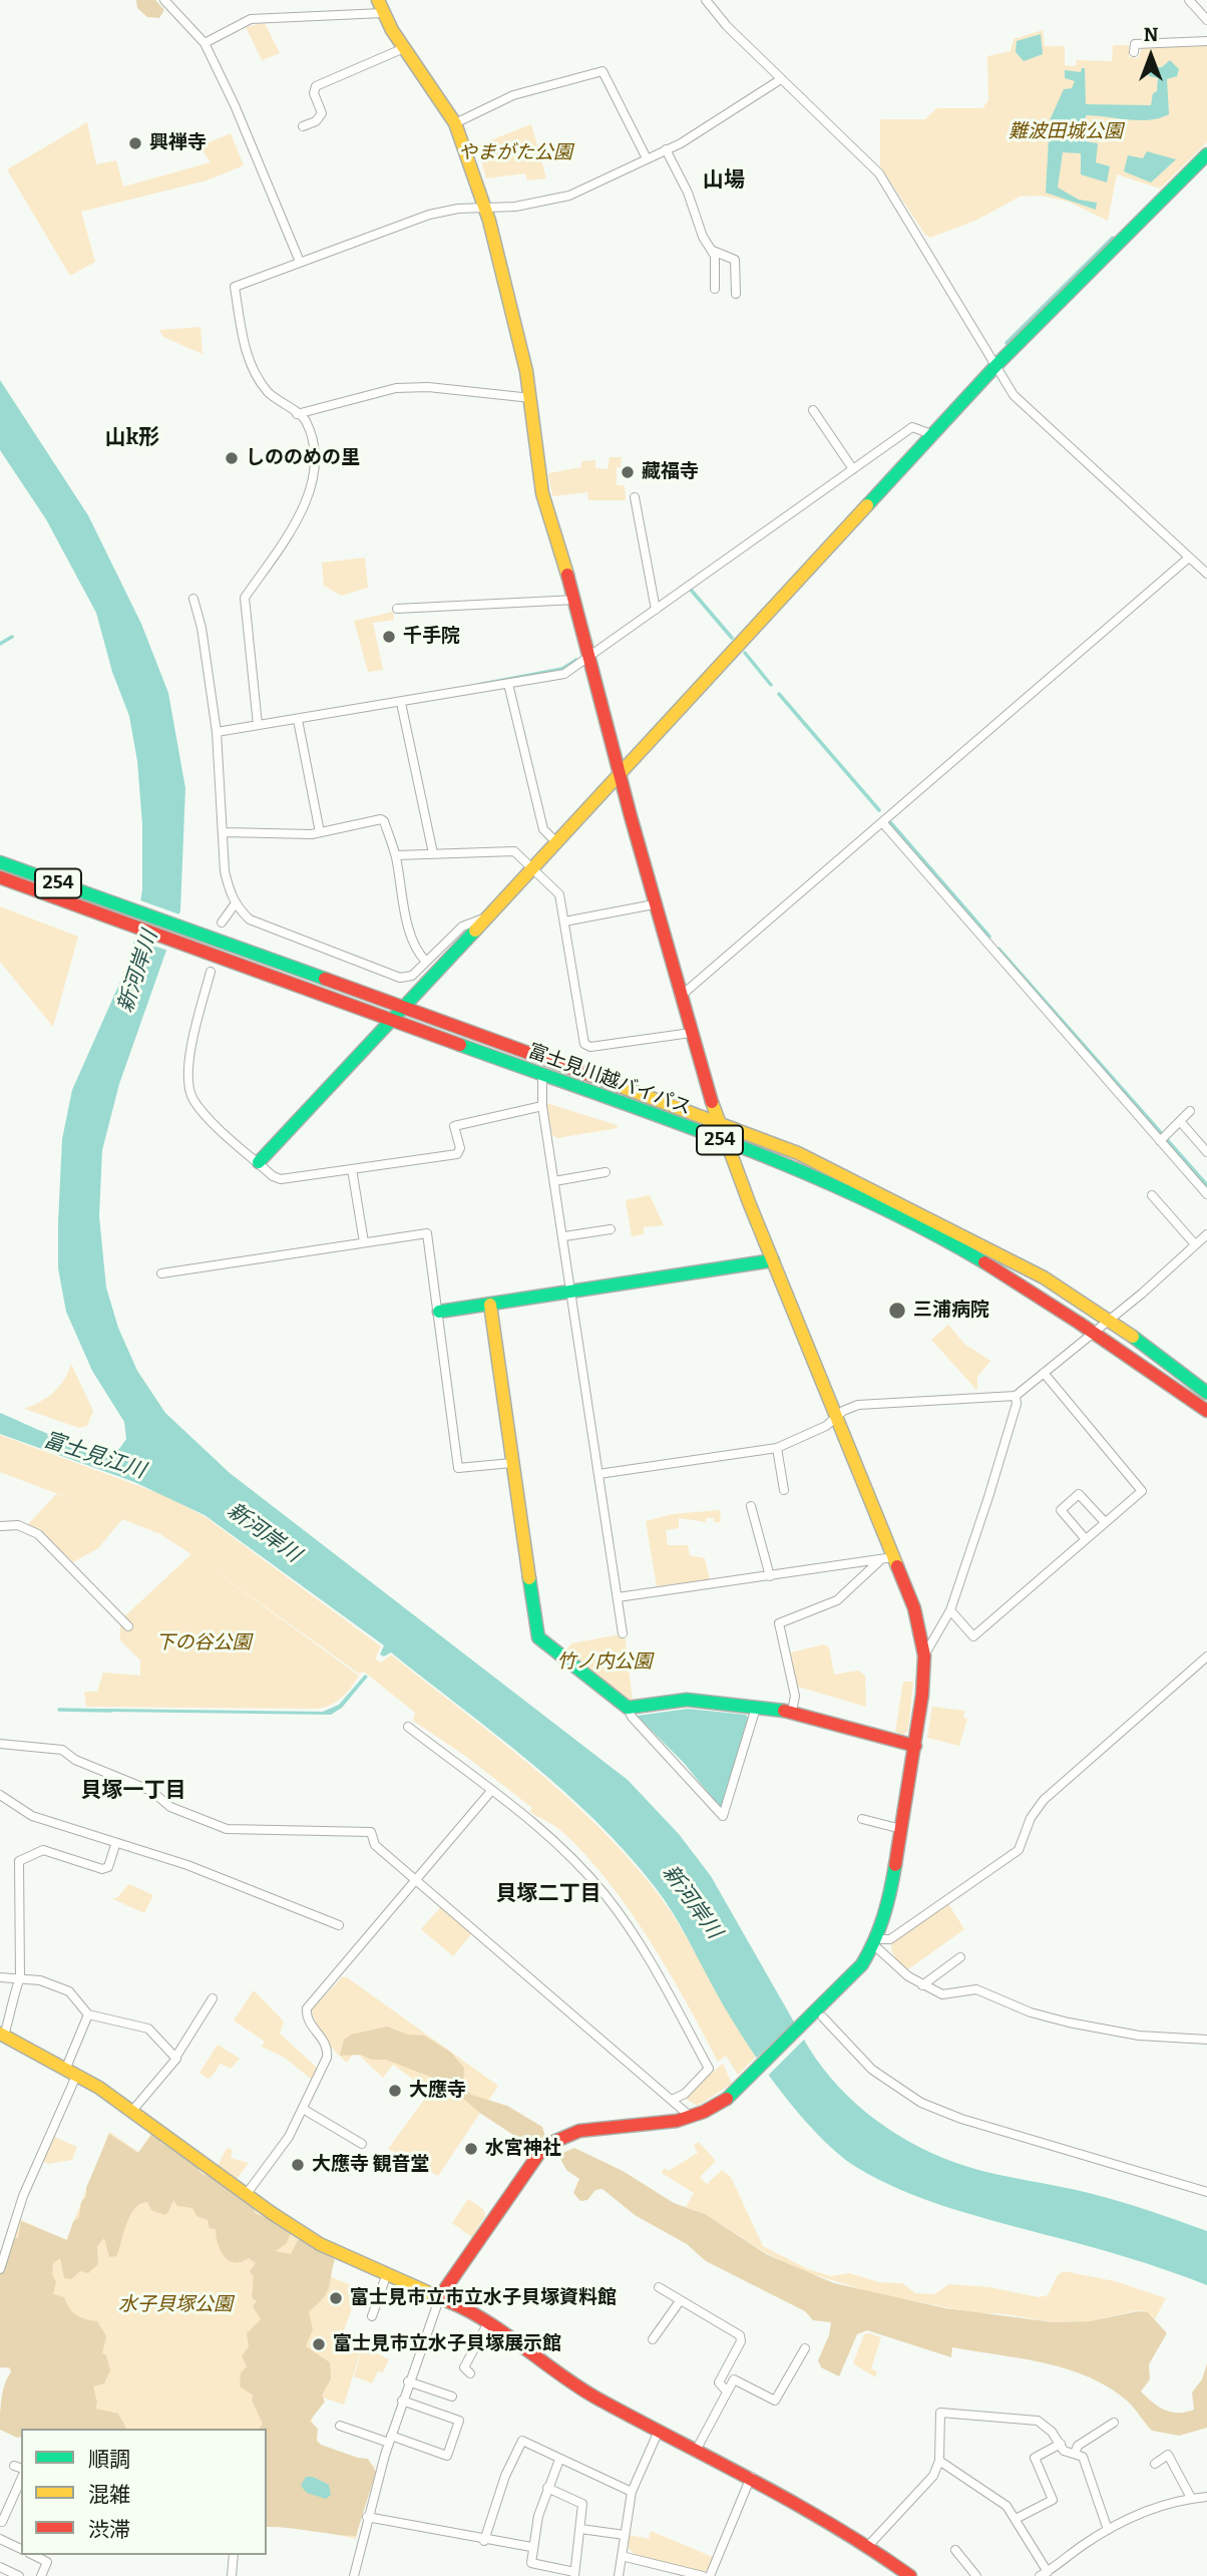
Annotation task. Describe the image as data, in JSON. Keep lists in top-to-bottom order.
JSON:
{
  "streets": {
    "main road": ["254", "富士見川越バイパス"]
  },
  "districts": [
    "山場",
    "山k形",
    "貝塚一丁目",
    "貝塚二丁目"
  ],
  "water": ["新河岸川", "富士見江川"],
  "parks": [
    "難波田城公園",
    "やまがた公園",
    "下の谷公園",
    "竹ノ内公園",
    "水子貝塚公園"
  ],
  "places": [
    "興禅寺",
    "しののめの里",
    "藏福寺",
    "千手院",
    "三浦病院",
    "大應寺",
    "水宮神社",
    "大應寺 観音堂",
    "富士見市立市立水子貝塚資料館",
    "富士見市立水子貝塚展示館"
  ],
  "legend": ["順調", "混雑", "渋滞"],
  "north": "top"
}
